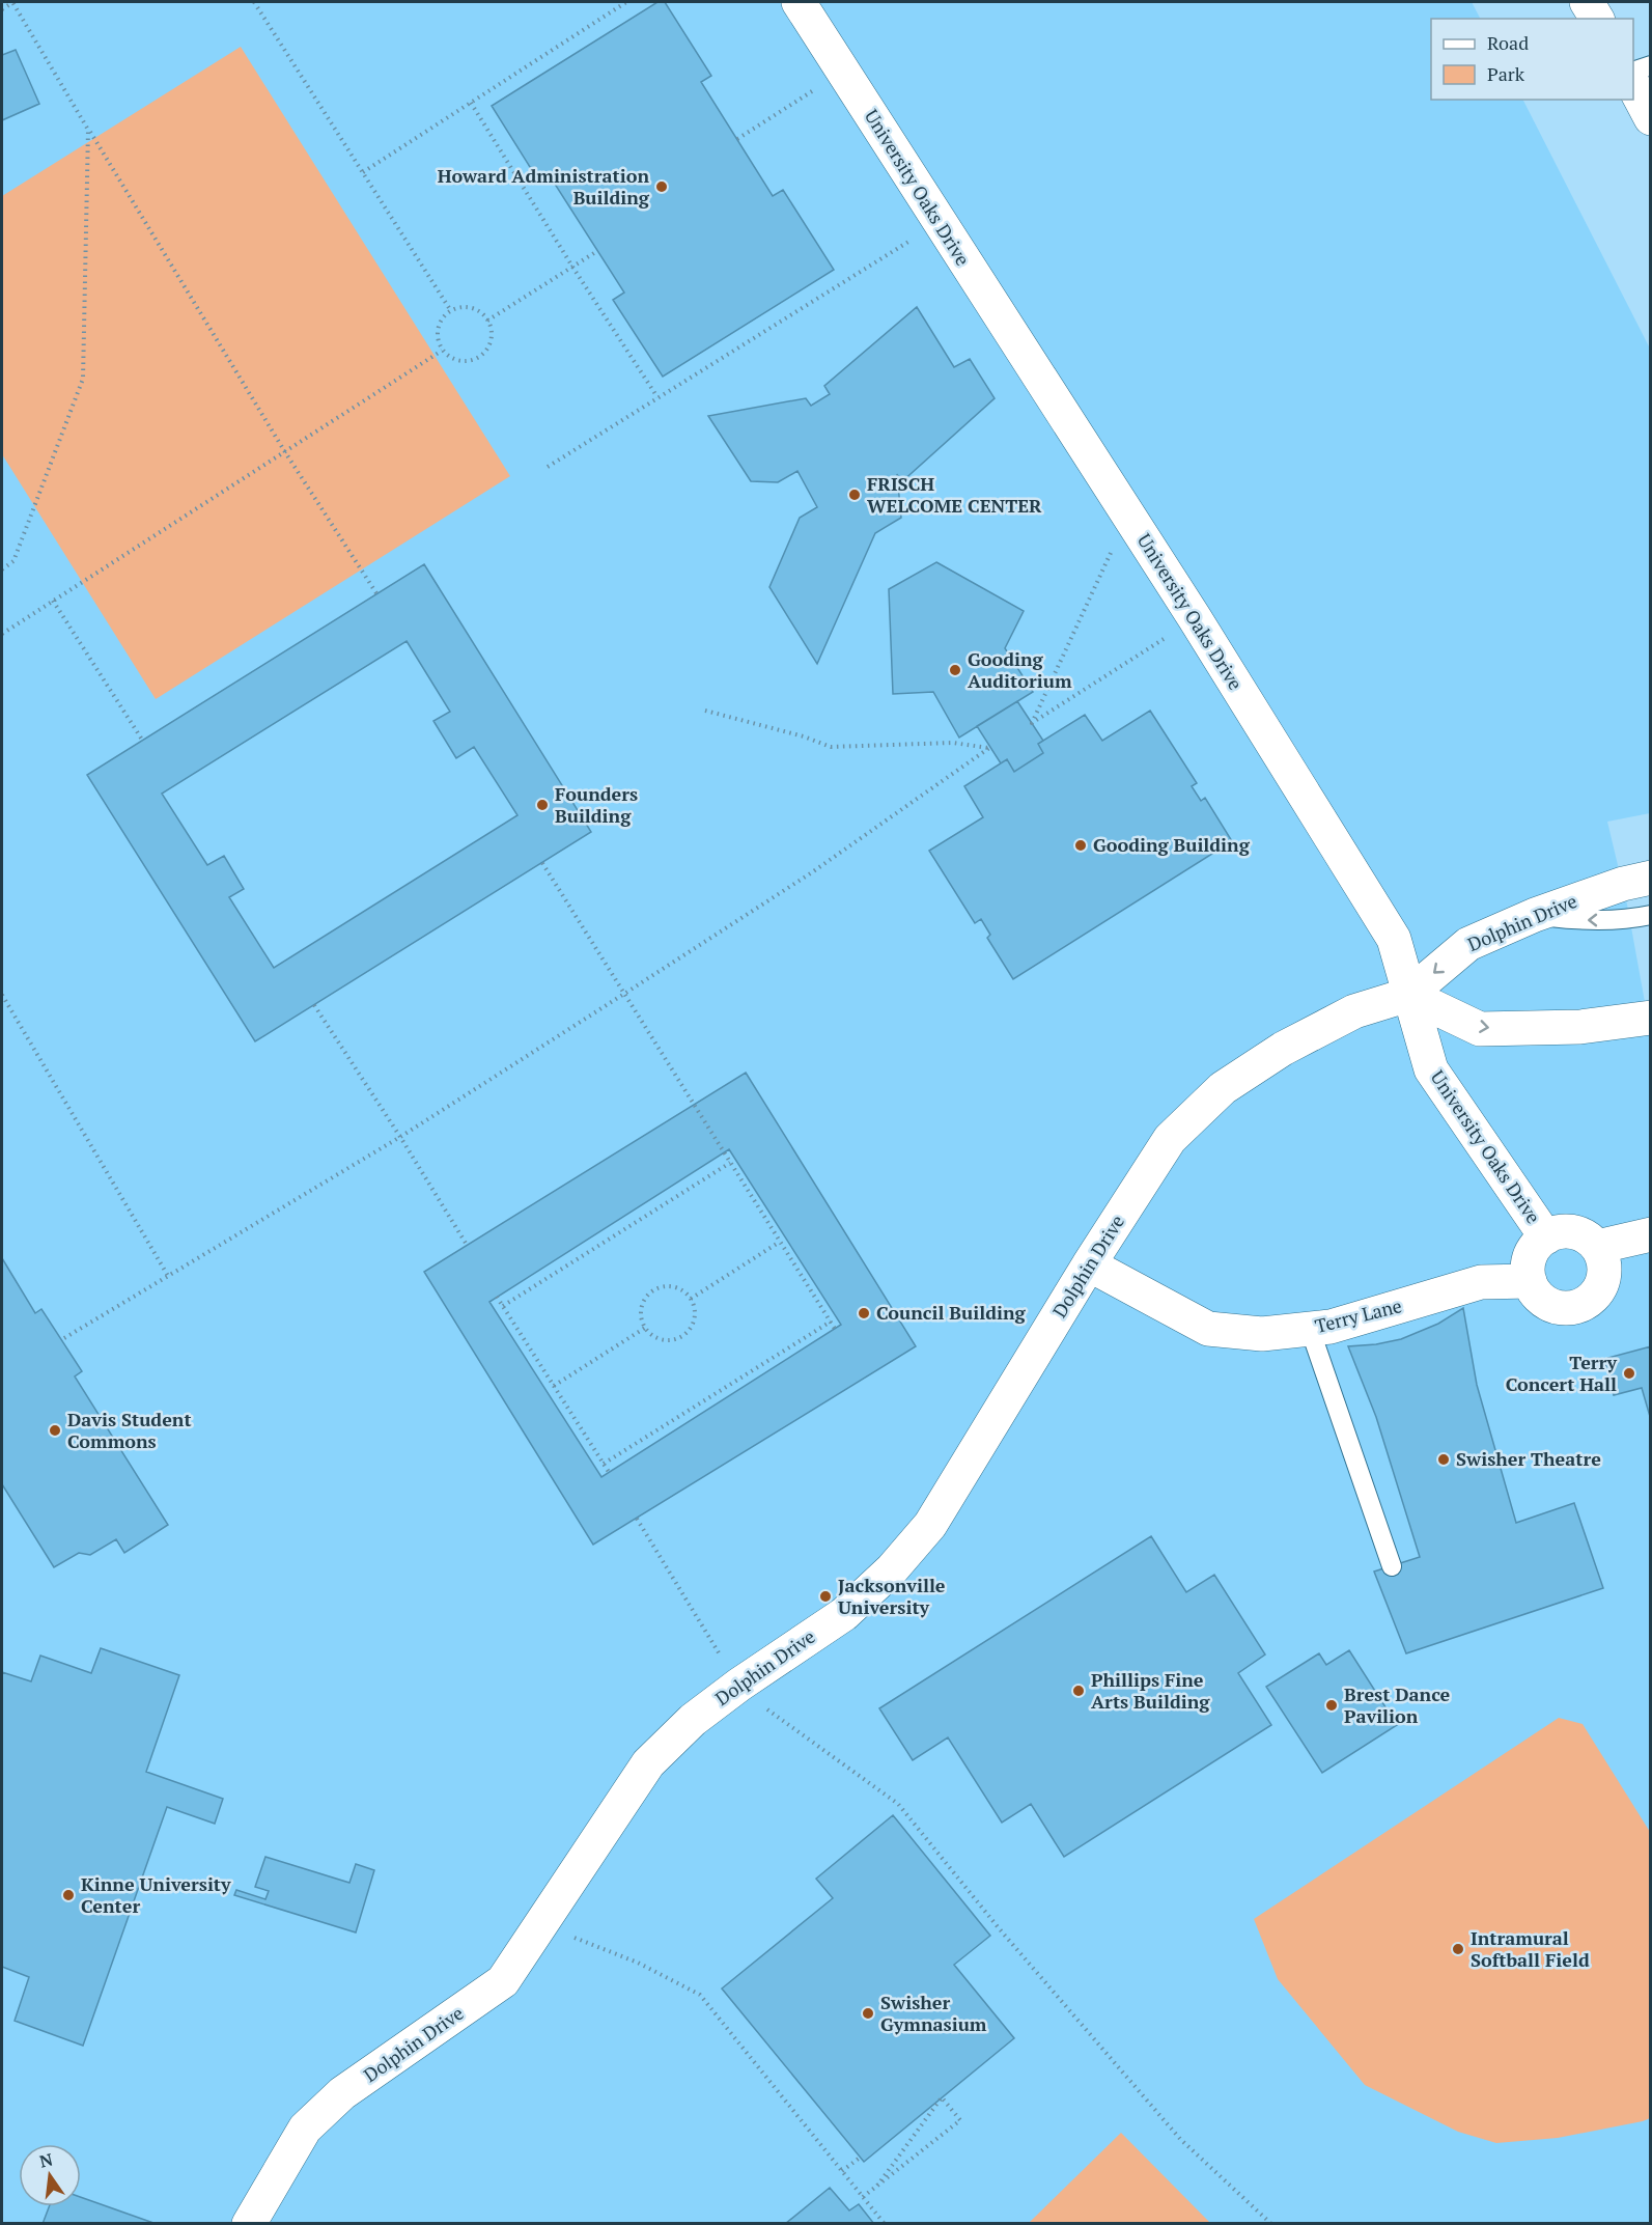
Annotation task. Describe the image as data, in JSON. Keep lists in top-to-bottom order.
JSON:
{
  "streets": {
    "street": ["University Oaks Drive", "Dolphin Drive", "Terry Lane"]
  },
  "crossings": [
    ["University Oaks Drive", "Dolphin Drive"],
    ["University Oaks Drive", "Terry Lane"],
    ["Dolphin Drive", "Terry Lane"]
  ],
  "places": [
    "Howard Administration Building",
    "FRISCH WELCOME CENTER",
    "Gooding Auditorium",
    "Founders Building",
    "Gooding Building",
    "Council Building",
    "Terry Concert Hall",
    "Davis Student Commons",
    "Swisher Theatre",
    "Jacksonville University",
    "Phillips Fine Arts Building",
    "Brest Dance Pavilion",
    "Kinne University Center",
    "Intramural Softball Field",
    "Swisher Gymnasium"
  ],
  "legend": ["Road", "Park"],
  "north": "top"
}
